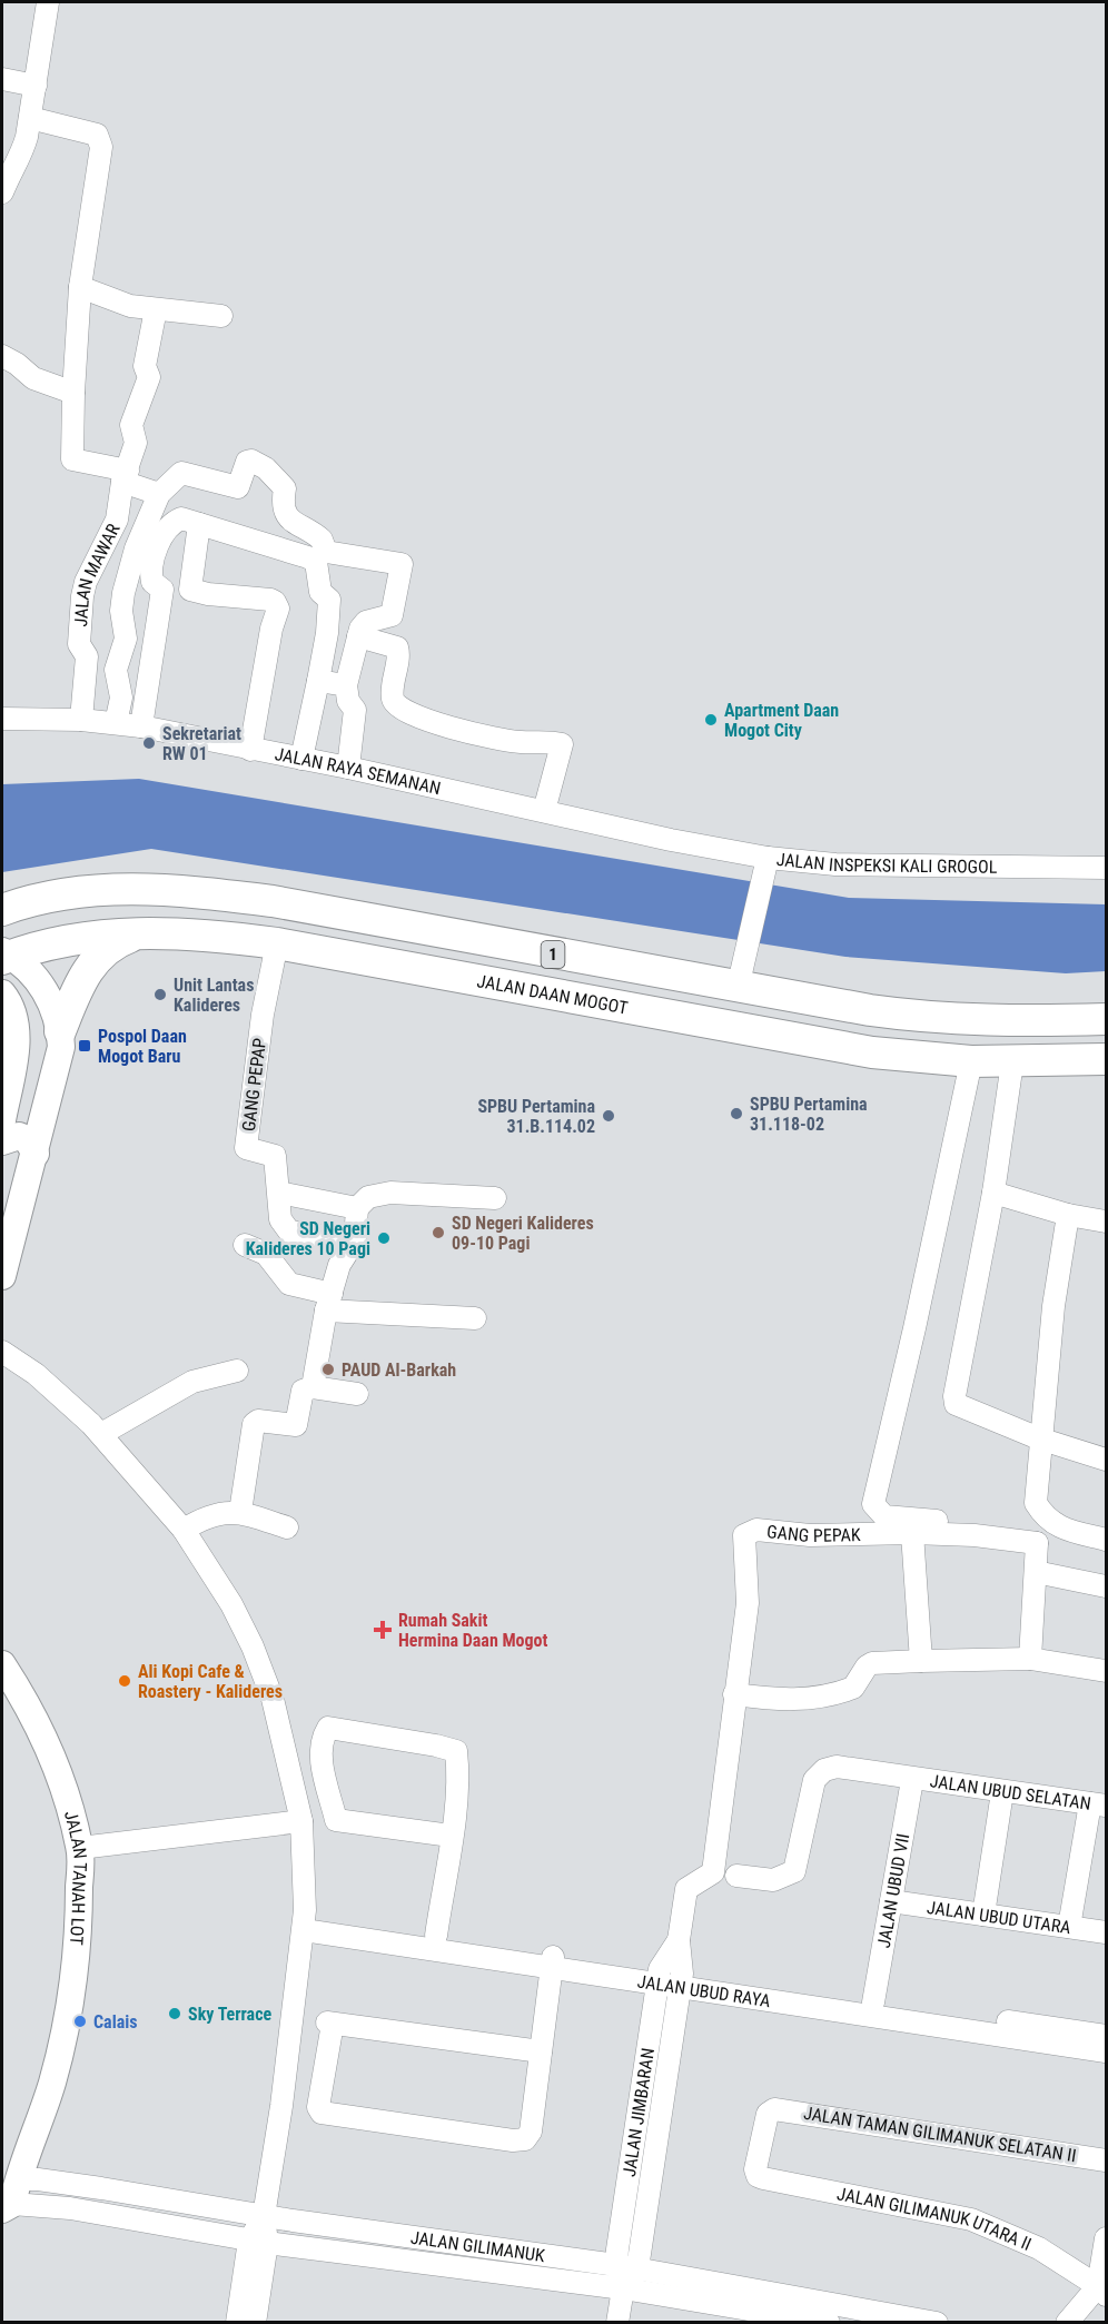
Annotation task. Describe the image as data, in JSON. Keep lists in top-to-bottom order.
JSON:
{
  "streets": {
    "highway": ["1", "JALAN DAAN MOGOT"],
    "main road": ["JALAN TANAH LOT"],
    "street": [
      "JALAN MAWAR",
      "JALAN RAYA SEMANAN",
      "JALAN INSPEKSI KALI GROGOL",
      "GANG PEPAP",
      "GANG PEPAK",
      "JALAN UBUD SELATAN",
      "JALAN UBUD VII",
      "JALAN UBUD UTARA",
      "JALAN UBUD RAYA",
      "JALAN JIMBARAN",
      "JALAN TAMAN GILIMANUK SELATAN II",
      "JALAN GILIMANUK UTARA II",
      "JALAN GILIMANUK"
    ]
  },
  "crossings": [
    ["JALAN MAWAR", "JALAN RAYA SEMANAN"],
    ["JALAN RAYA SEMANAN", "JALAN INSPEKSI KALI GROGOL"],
    ["JALAN DAAN MOGOT", "GANG PEPAP"],
    ["GANG PEPAK", "JALAN JIMBARAN"],
    ["JALAN UBUD SELATAN", "JALAN UBUD VII"],
    ["JALAN TANAH LOT", "JALAN GILIMANUK"],
    ["JALAN UBUD VII", "JALAN UBUD UTARA"],
    ["JALAN UBUD VII", "JALAN UBUD RAYA"],
    ["JALAN UBUD RAYA", "JALAN JIMBARAN"],
    ["JALAN JIMBARAN", "JALAN GILIMANUK"],
    ["JALAN TAMAN GILIMANUK SELATAN II", "JALAN GILIMANUK UTARA II"]
  ],
  "places": {
    "other": [
      "Apartment Daan Mogot City",
      "Sekretariat RW 01",
      "Unit Lantas Kalideres",
      "SPBU Pertamina 31.118-02",
      "SPBU Pertamina 31.B.114.02",
      "SD Negeri Kalideres 09-10 Pagi",
      "SD Negeri Kalideres 10 Pagi",
      "PAUD Al-Barkah",
      "Ali Kopi Cafe & Roastery - Kalideres",
      "Sky Terrace",
      "Calais"
    ],
    "transit": ["Pospol Daan Mogot Baru"],
    "health": ["Rumah Sakit Hermina Daan Mogot"]
  }
}
